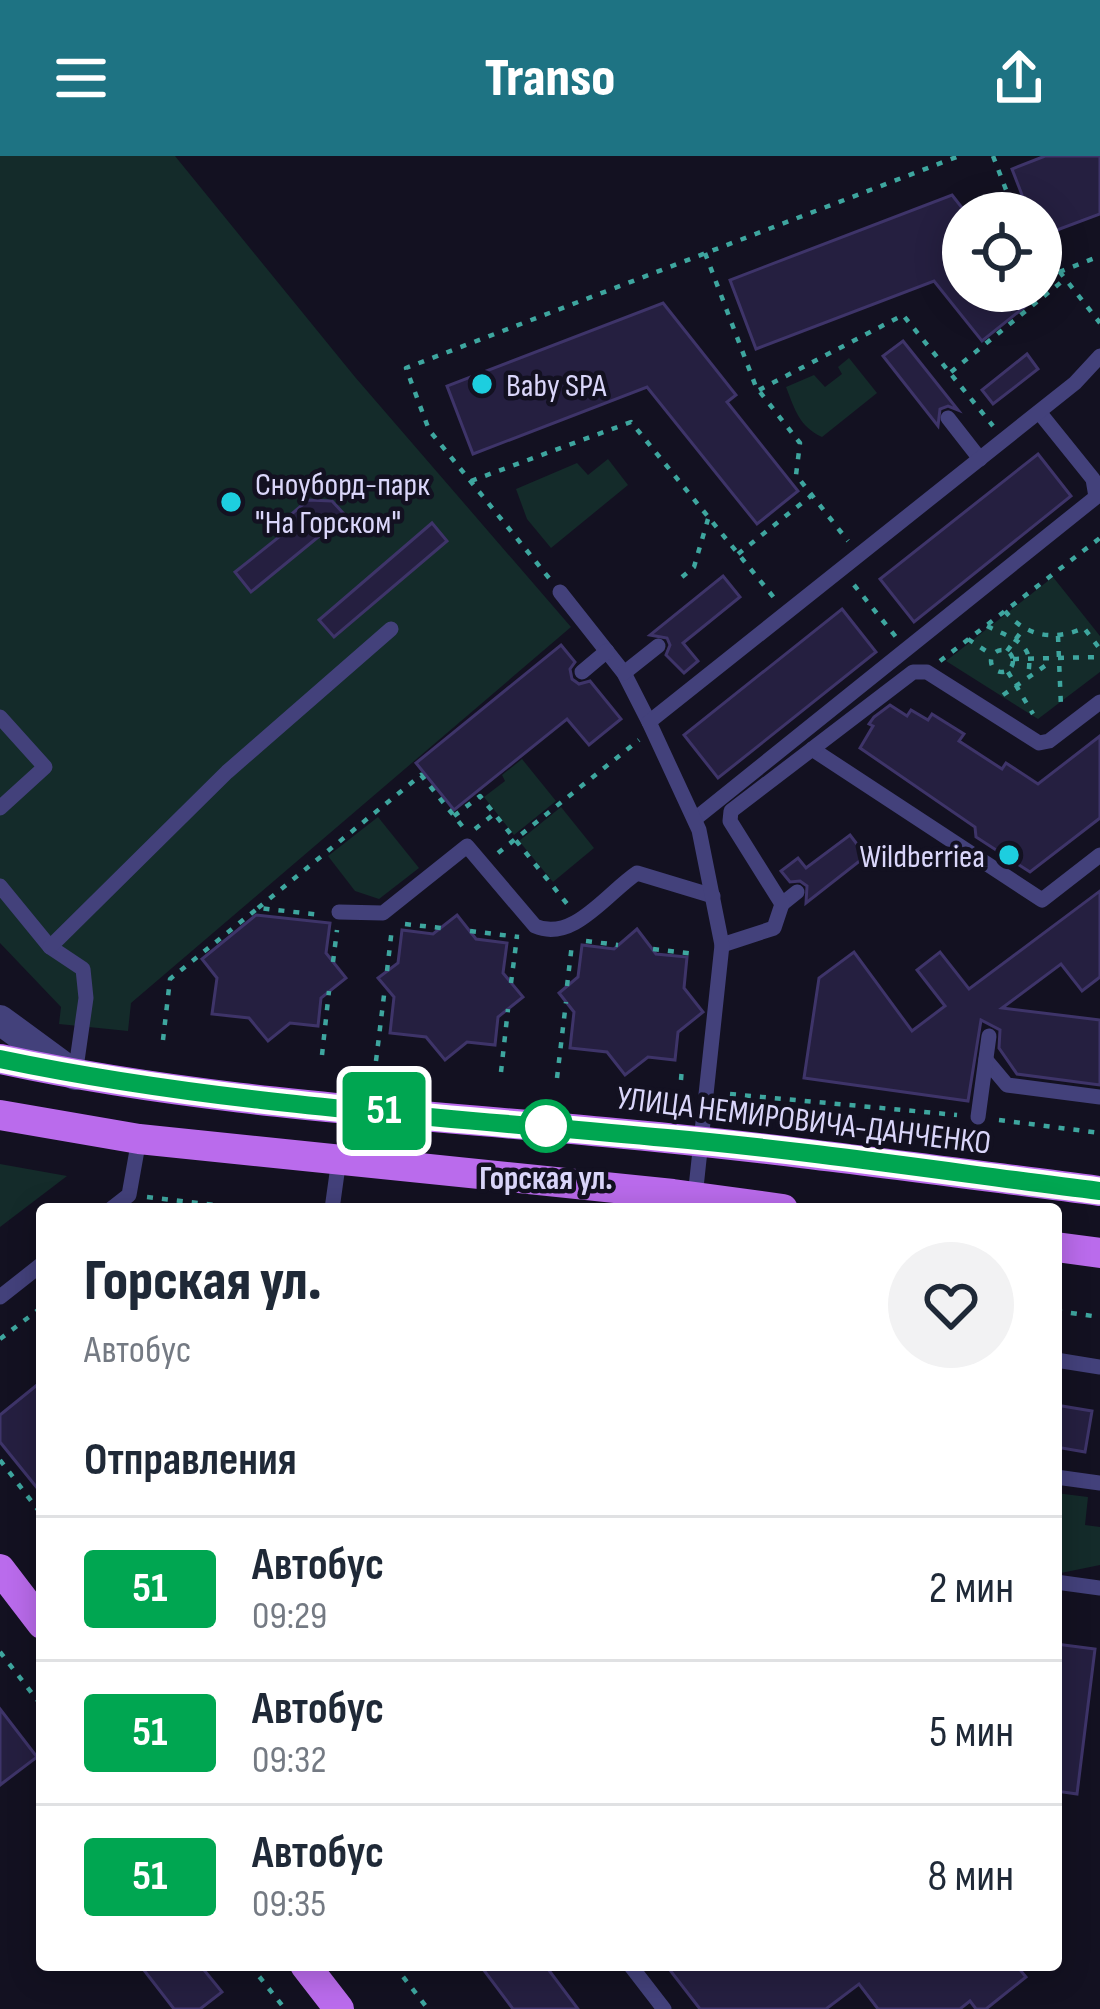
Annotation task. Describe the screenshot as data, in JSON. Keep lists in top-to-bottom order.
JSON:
{
  "streets": {
    "main road": ["УЛИЦА НЕМИРОВИЧА-ДАНЧЕНКО"]
  },
  "places": [
    "Baby SPA",
    "Сноуборд-парк \"На Горском\"",
    "Wildberriea",
    "Горская ул."
  ],
  "lines": ["bus line 51"],
  "page": {
    "header": "Transo",
    "on_map": "51",
    "heading": [
      ["Горская ул.", "Автобус"],
      "Отправления"
    ],
    "list": [
      {
        "mark": "51",
        "name": "Автобус",
        "note": "09:29",
        "value": "2 мин"
      },
      {
        "mark": "51",
        "name": "Автобус",
        "note": "09:32",
        "value": "5 мин"
      },
      {
        "mark": "51",
        "name": "Автобус",
        "note": "09:35",
        "value": "8 мин"
      }
    ]
  }
}
